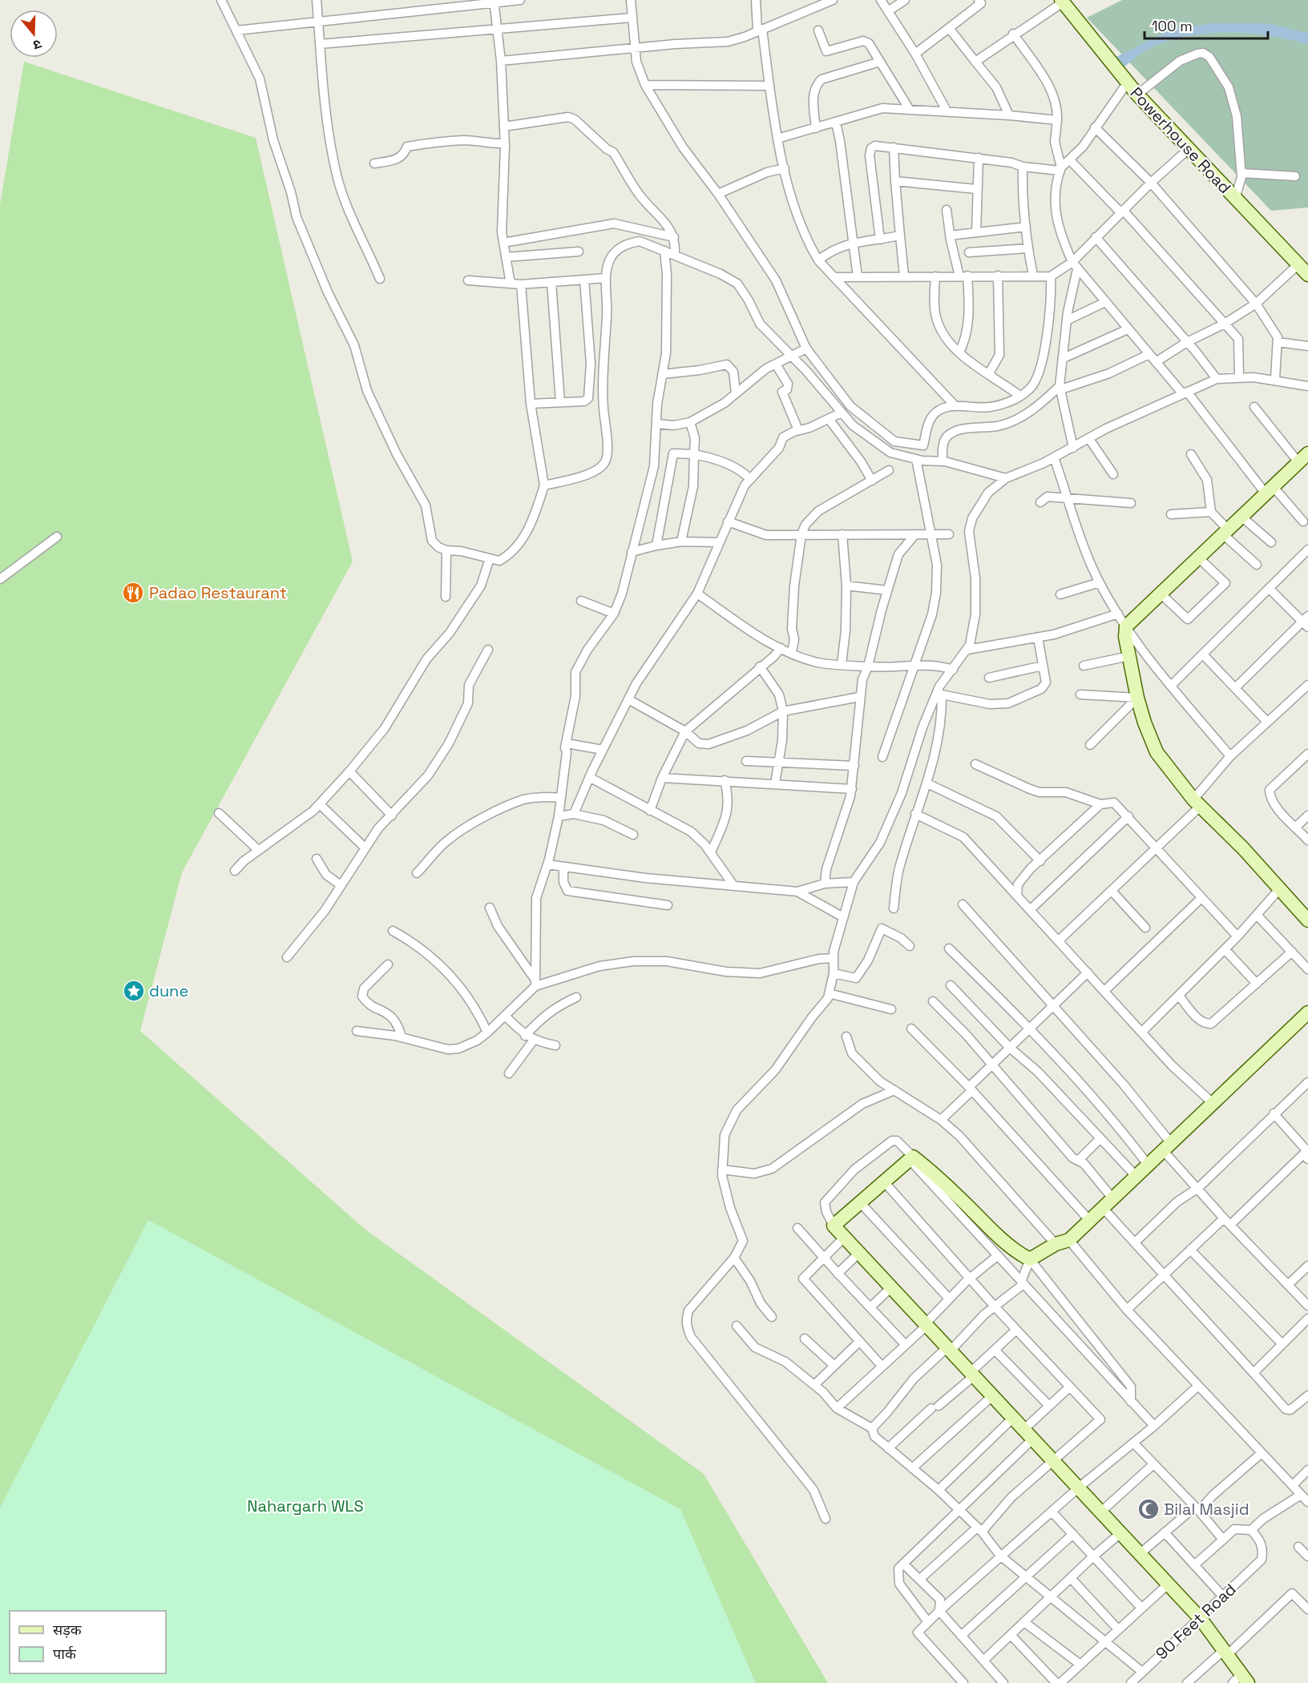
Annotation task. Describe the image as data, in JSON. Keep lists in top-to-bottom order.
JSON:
{
  "streets": {
    "street": ["Powerhouse Road", "90 Feet Road"]
  },
  "parks": ["Nahargarh WLS"],
  "places": {
    "restaurant": ["Padao Restaurant"],
    "place": ["dune"],
    "mosque": ["Bilal Masjid"]
  },
  "legend": ["सड़क", "पार्क"],
  "scale_bar": "100 m",
  "north": "bottom"
}
